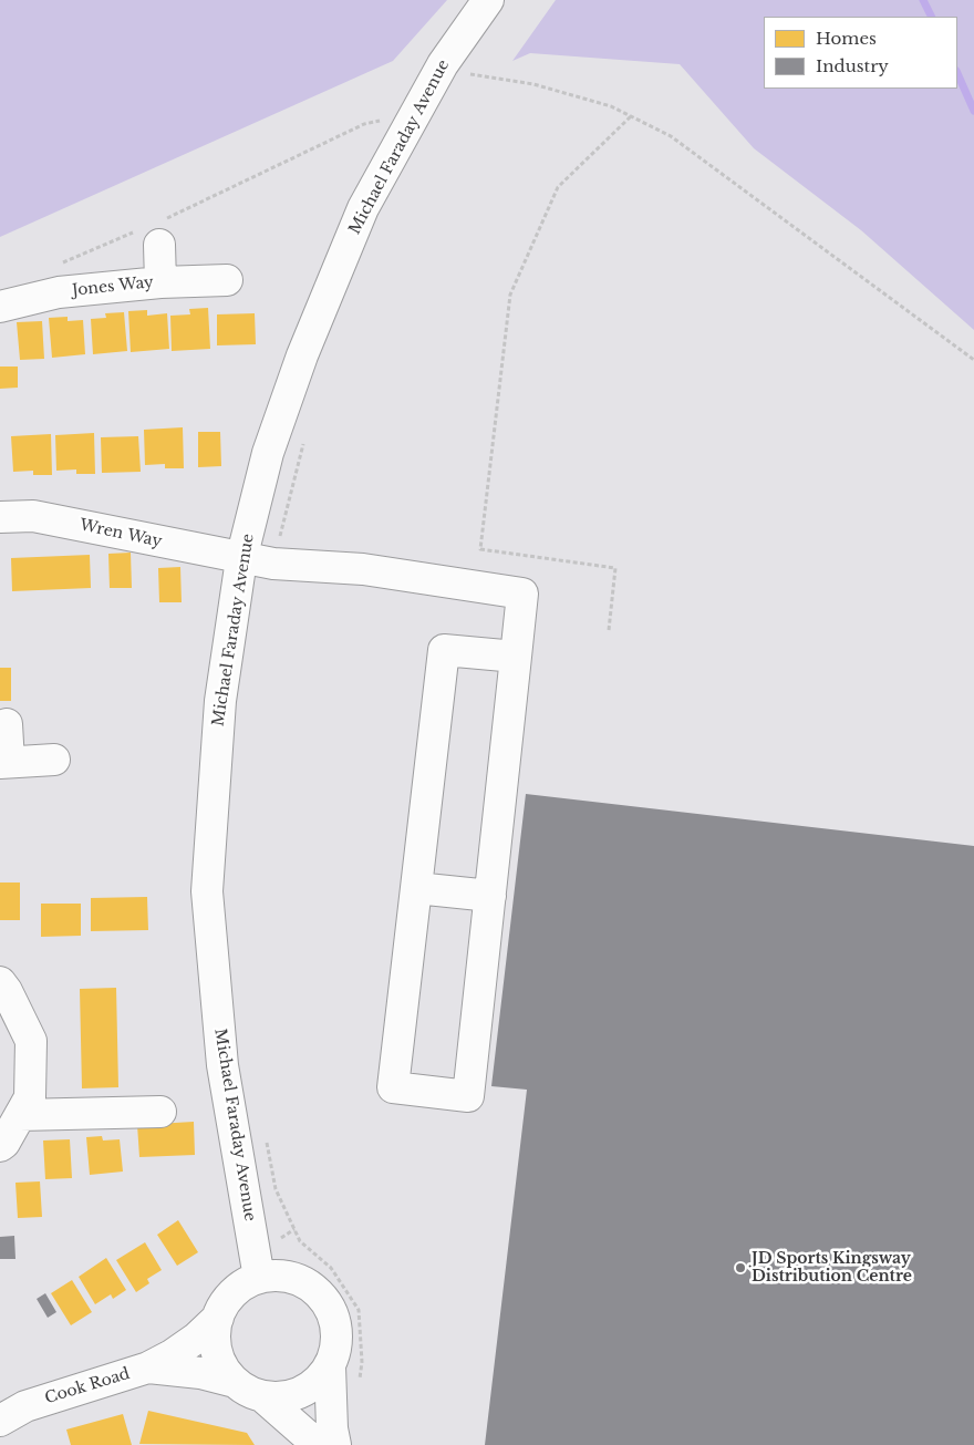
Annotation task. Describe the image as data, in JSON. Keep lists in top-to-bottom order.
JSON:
{
  "streets": {
    "street": [
      "Michael Faraday Avenue",
      "Jones Way",
      "Wren Way",
      "Cook Road"
    ]
  },
  "crossings": [
    ["Michael Faraday Avenue", "Wren Way"],
    ["Michael Faraday Avenue", "Cook Road"]
  ],
  "places": ["JD Sports Kingsway Distribution Centre"],
  "legend": ["Homes", "Industry"]
}
